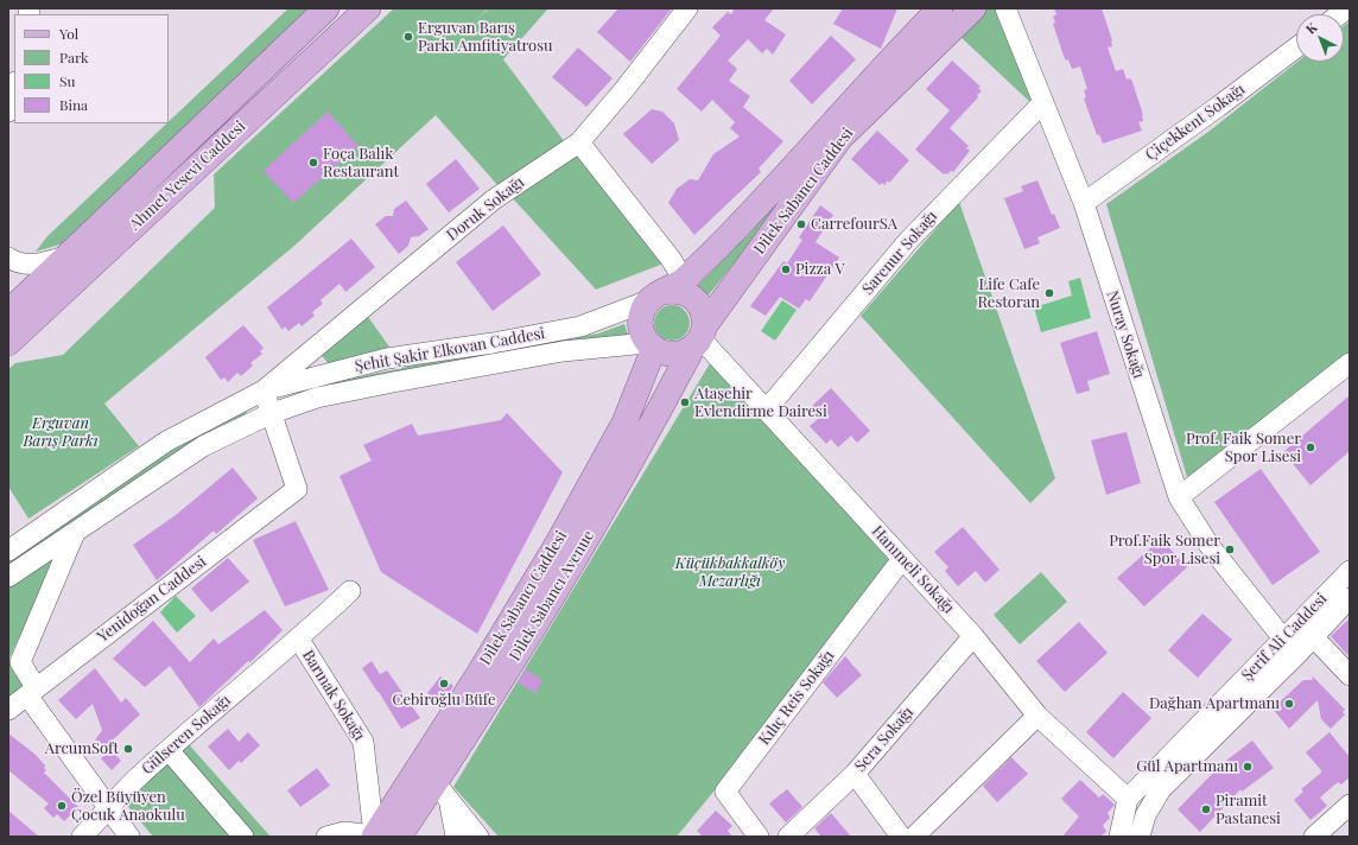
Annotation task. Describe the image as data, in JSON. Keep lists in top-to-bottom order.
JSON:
{
  "streets": {
    "main road": ["Ahmet Yesevi Caddesi", "Dilek Sabancı Caddesi", "Dilek Sabancı Avenue"],
    "street": [
      "Çiçekkent Sokağı",
      "Doruk Sokağı",
      "Sarenur Sokağı",
      "Nuray Sokağı",
      "Şehit Şakir Elkovan Caddesi",
      "Hanımeli Sokağı",
      "Yenidoğan Caddesi",
      "Şerif Ali Caddesi",
      "Barınak Sokağı",
      "Kılıç Reis Sokağı",
      "Gülseren Sokağı",
      "Sera Sokağı"
    ]
  },
  "crossings": [
    ["Çiçekkent Sokağı", "Nuray Sokağı"],
    ["Dilek Sabancı Caddesi", "Şehit Şakir Elkovan Caddesi"],
    ["Dilek Sabancı Caddesi", "Hanımeli Sokağı"],
    ["Dilek Sabancı Caddesi", "Dilek Sabancı Avenue"],
    ["Dilek Sabancı Caddesi", "Barınak Sokağı"],
    ["Doruk Sokağı", "Şehit Şakir Elkovan Caddesi"],
    ["Sarenur Sokağı", "Nuray Sokağı"],
    ["Sarenur Sokağı", "Hanımeli Sokağı"],
    ["Nuray Sokağı", "Şerif Ali Caddesi"],
    ["Şehit Şakir Elkovan Caddesi", "Hanımeli Sokağı"],
    ["Şehit Şakir Elkovan Caddesi", "Dilek Sabancı Avenue"],
    ["Şehit Şakir Elkovan Caddesi", "Yenidoğan Caddesi"],
    ["Hanımeli Sokağı", "Dilek Sabancı Avenue"],
    ["Hanımeli Sokağı", "Şerif Ali Caddesi"],
    ["Hanımeli Sokağı", "Kılıç Reis Sokağı"],
    ["Hanımeli Sokağı", "Sera Sokağı"],
    ["Barınak Sokağı", "Gülseren Sokağı"]
  ],
  "parks": ["Erguvan Barış Parkı", "Küçükbakkalköy Mezarlığı"],
  "places": [
    "Erguvan Barış Parkı Amfitiyatrosu",
    "Foça Balık Restaurant",
    "CarrefourSA",
    "Pizza V",
    "Life Cafe Restoran",
    "Ataşehir Evlendirme Dairesi",
    "Prof. Faik Somer Spor Lisesi",
    "Prof.Faik Somer Spor Lisesi",
    "Cebiroğlu Büfe",
    "Dağhan Apartmanı",
    "ArcumSoft",
    "Gül Apartmanı",
    "Özel Büyüyen Çocuk Anaokulu",
    "Piramit Pastanesi"
  ],
  "legend": [
    "Yol",
    "Park",
    "Su",
    "Bina"
  ],
  "north": "top left"
}
